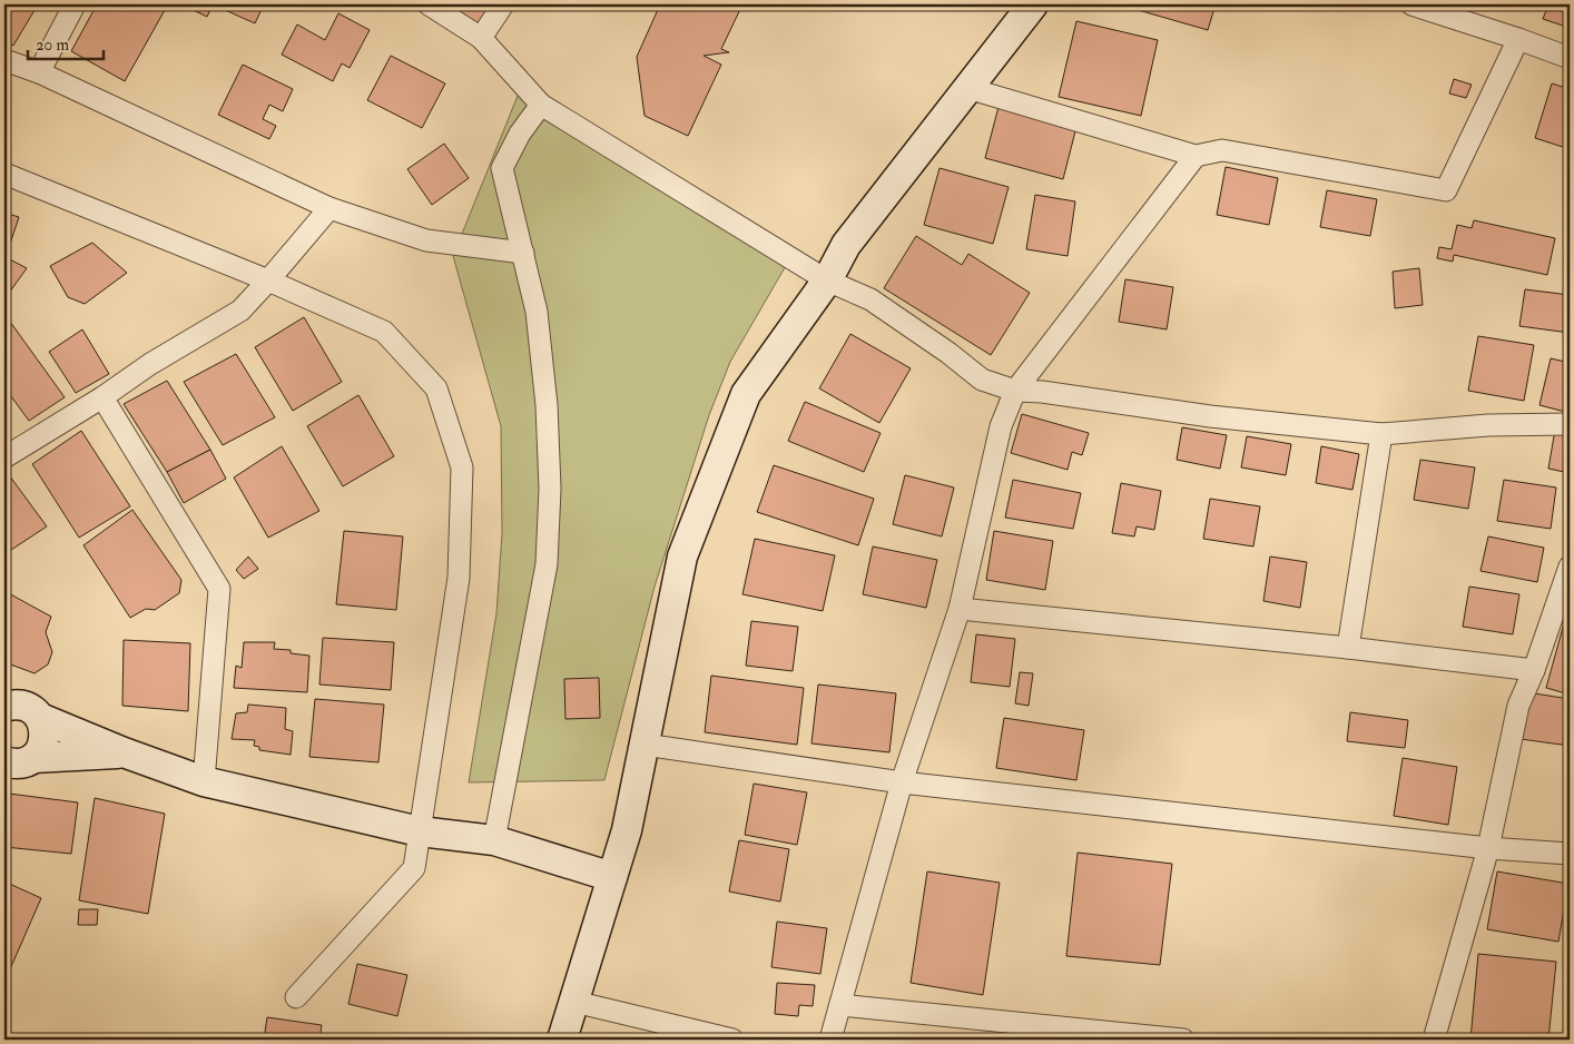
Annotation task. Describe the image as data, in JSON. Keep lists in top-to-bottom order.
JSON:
{
  "scale_bar": "20 m"
}
